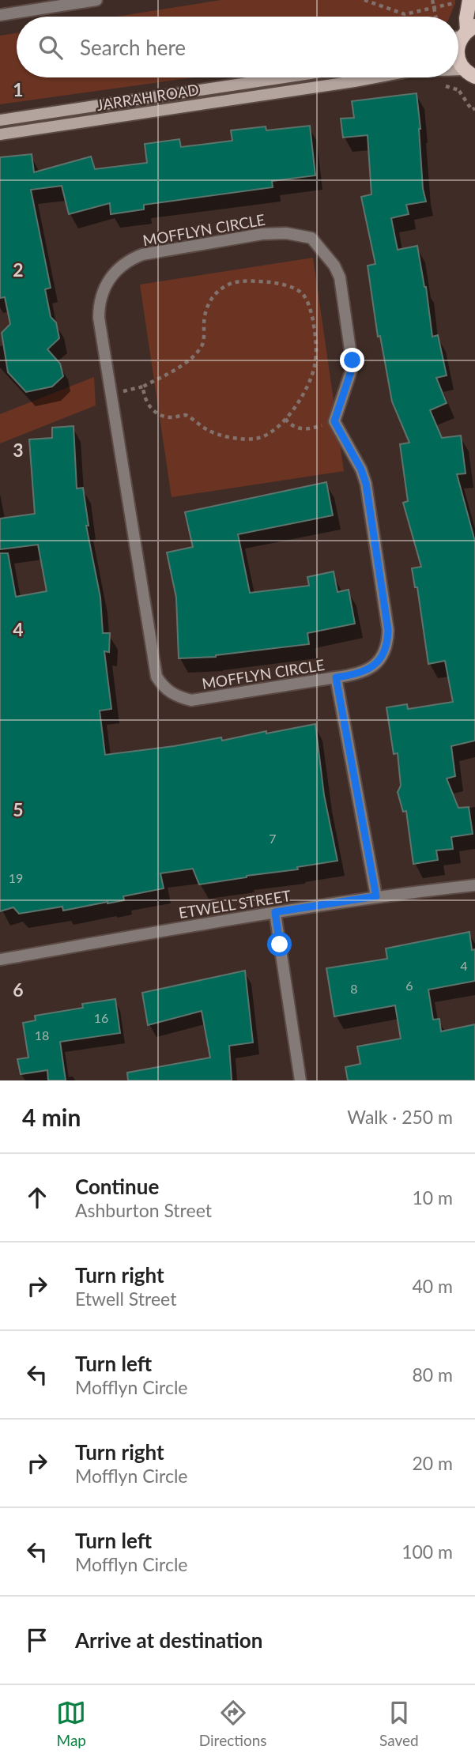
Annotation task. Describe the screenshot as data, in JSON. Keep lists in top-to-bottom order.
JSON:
{
  "streets": {
    "street": ["JARRAH ROAD", "MOFFLYN CIRCLE", "ETWELL STREET"]
  },
  "crossings": [
    ["MOFFLYN CIRCLE", "ETWELL STREET"]
  ],
  "house_numbers": [
    "7",
    "19",
    "4",
    "6",
    "8",
    "16",
    "18"
  ],
  "page": {
    "search": "Search here",
    "heading": ["4 min", "Walk · 250 m"],
    "list": [
      ["Continue", "Ashburton Street", "10 m"],
      ["Turn right", "Etwell Street", "40 m"],
      ["Turn left", "Mofflyn Circle", "80 m"],
      ["Turn right", "Mofflyn Circle", "20 m"],
      ["Turn left", "Mofflyn Circle", "100 m"],
      "Arrive at destination"
    ],
    "nav": ["Map", "Directions", "Saved"]
  },
  "grid": {
    "rows": [
      "1",
      "2",
      "3",
      "4",
      "5",
      "6"
    ]
  }
}
